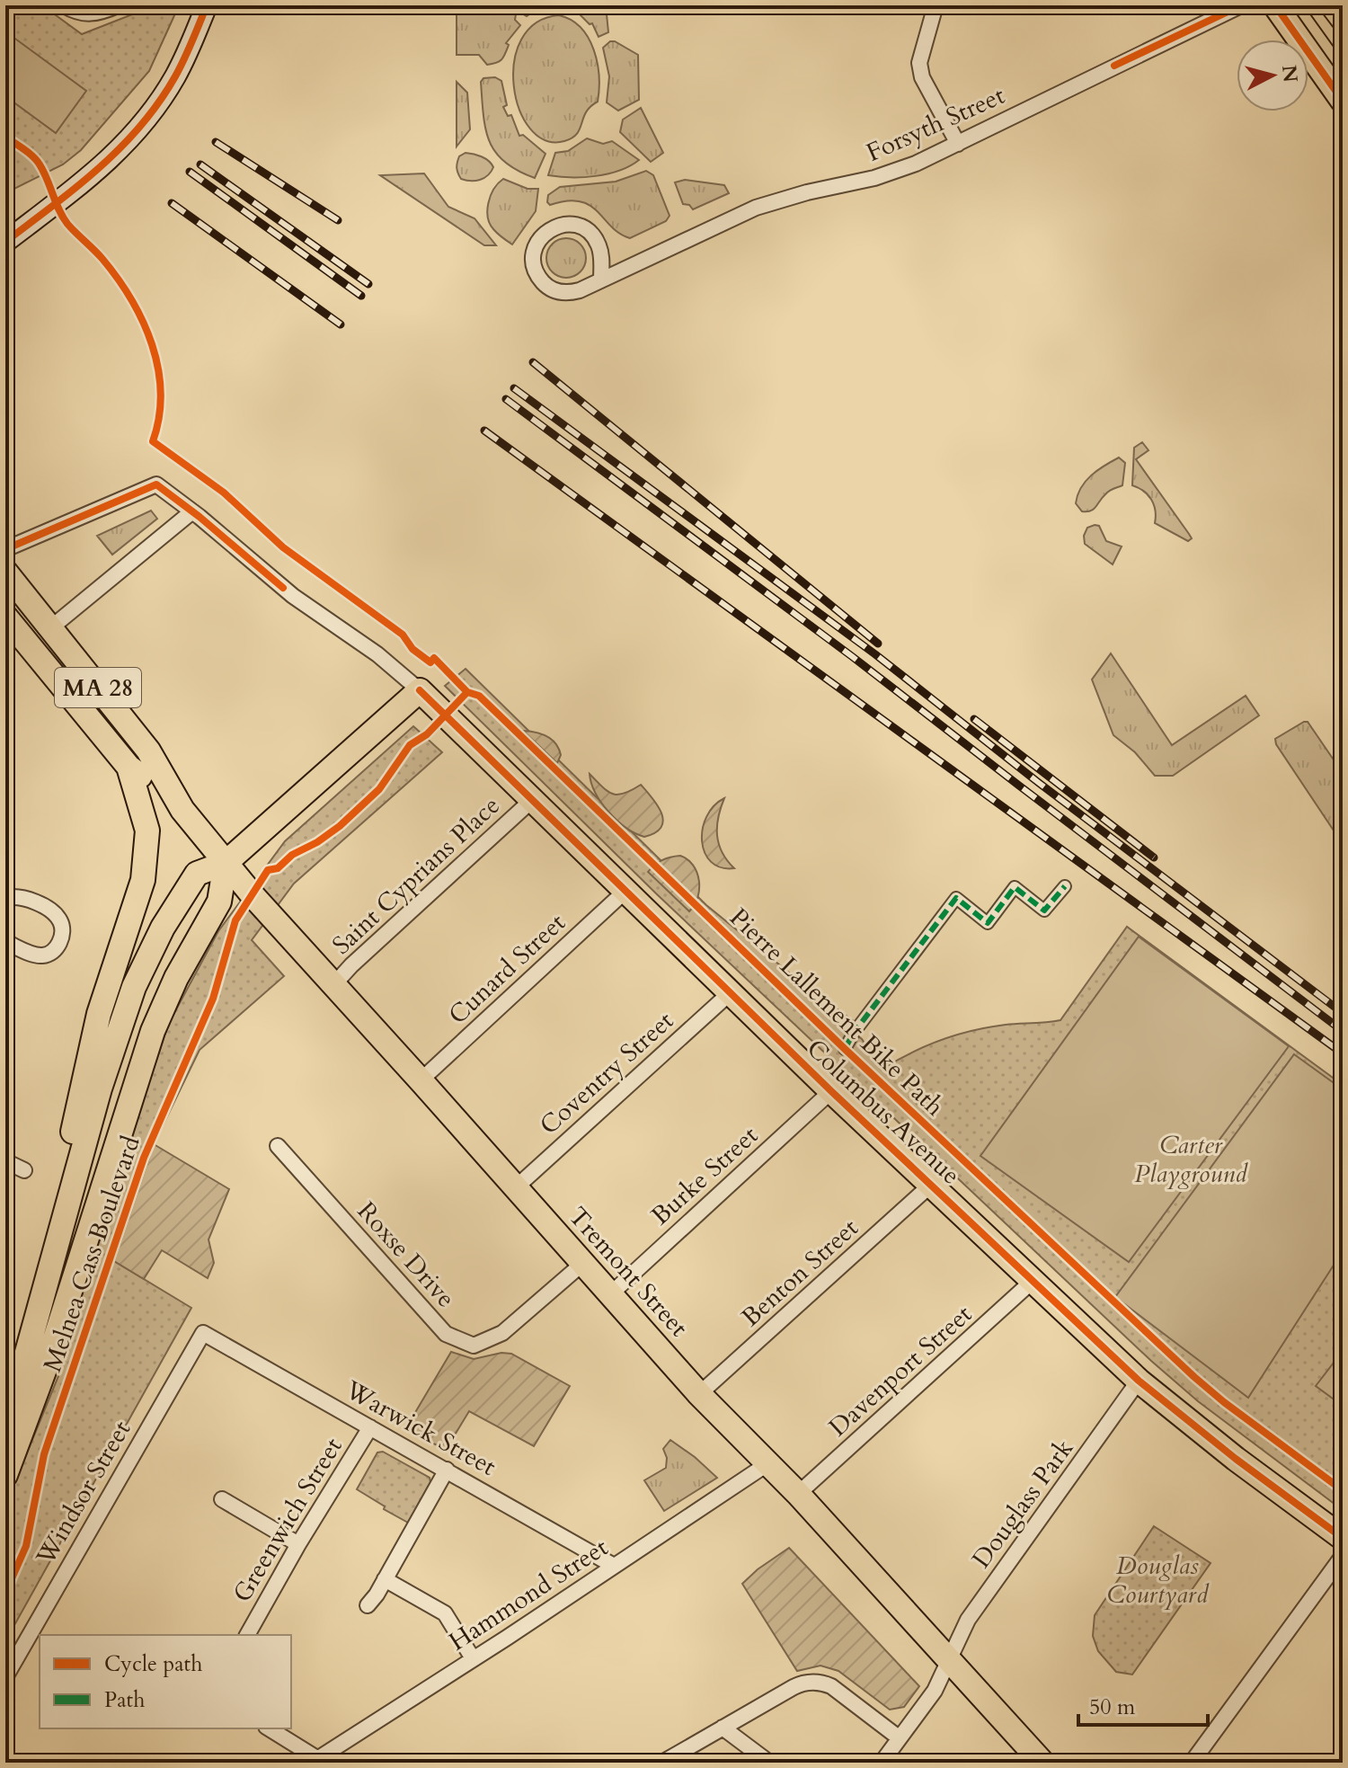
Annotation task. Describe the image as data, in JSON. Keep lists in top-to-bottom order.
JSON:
{
  "streets": {
    "main road": [
      "MA 28",
      "Columbus Avenue",
      "Melnea Cass Boulevard",
      "Tremont Street"
    ],
    "street": [
      "Forsyth Street",
      "Saint Cyprians Place",
      "Cunard Street",
      "Coventry Street",
      "Burke Street",
      "Roxse Drive",
      "Benton Street",
      "Davenport Street",
      "Warwick Street",
      "Windsor Street",
      "Douglass Park",
      "Greenwich Street",
      "Hammond Street"
    ],
    "cycle path": ["Pierre Lallement Bike Path"]
  },
  "crossings": [
    ["Saint Cyprians Place", "Columbus Avenue"],
    ["Saint Cyprians Place", "Tremont Street"],
    ["Cunard Street", "Columbus Avenue"],
    ["Cunard Street", "Tremont Street"],
    ["Coventry Street", "Columbus Avenue"],
    ["Coventry Street", "Tremont Street"],
    ["Columbus Avenue", "Burke Street"],
    ["Columbus Avenue", "Melnea Cass Boulevard"],
    ["Columbus Avenue", "Benton Street"],
    ["Columbus Avenue", "Davenport Street"],
    ["Columbus Avenue", "Douglass Park"],
    ["Burke Street", "Tremont Street"],
    ["Melnea Cass Boulevard", "Tremont Street"],
    ["Roxse Drive", "Tremont Street"],
    ["Tremont Street", "Benton Street"],
    ["Tremont Street", "Davenport Street"],
    ["Tremont Street", "Douglass Park"],
    ["Tremont Street", "Hammond Street"],
    ["Warwick Street", "Windsor Street"],
    ["Warwick Street", "Greenwich Street"],
    ["Warwick Street", "Hammond Street"]
  ],
  "parks": ["Carter Playground", "Douglas Courtyard"],
  "legend": ["Cycle path", "Path"],
  "scale_bar": "50 m",
  "north": "right"
}
